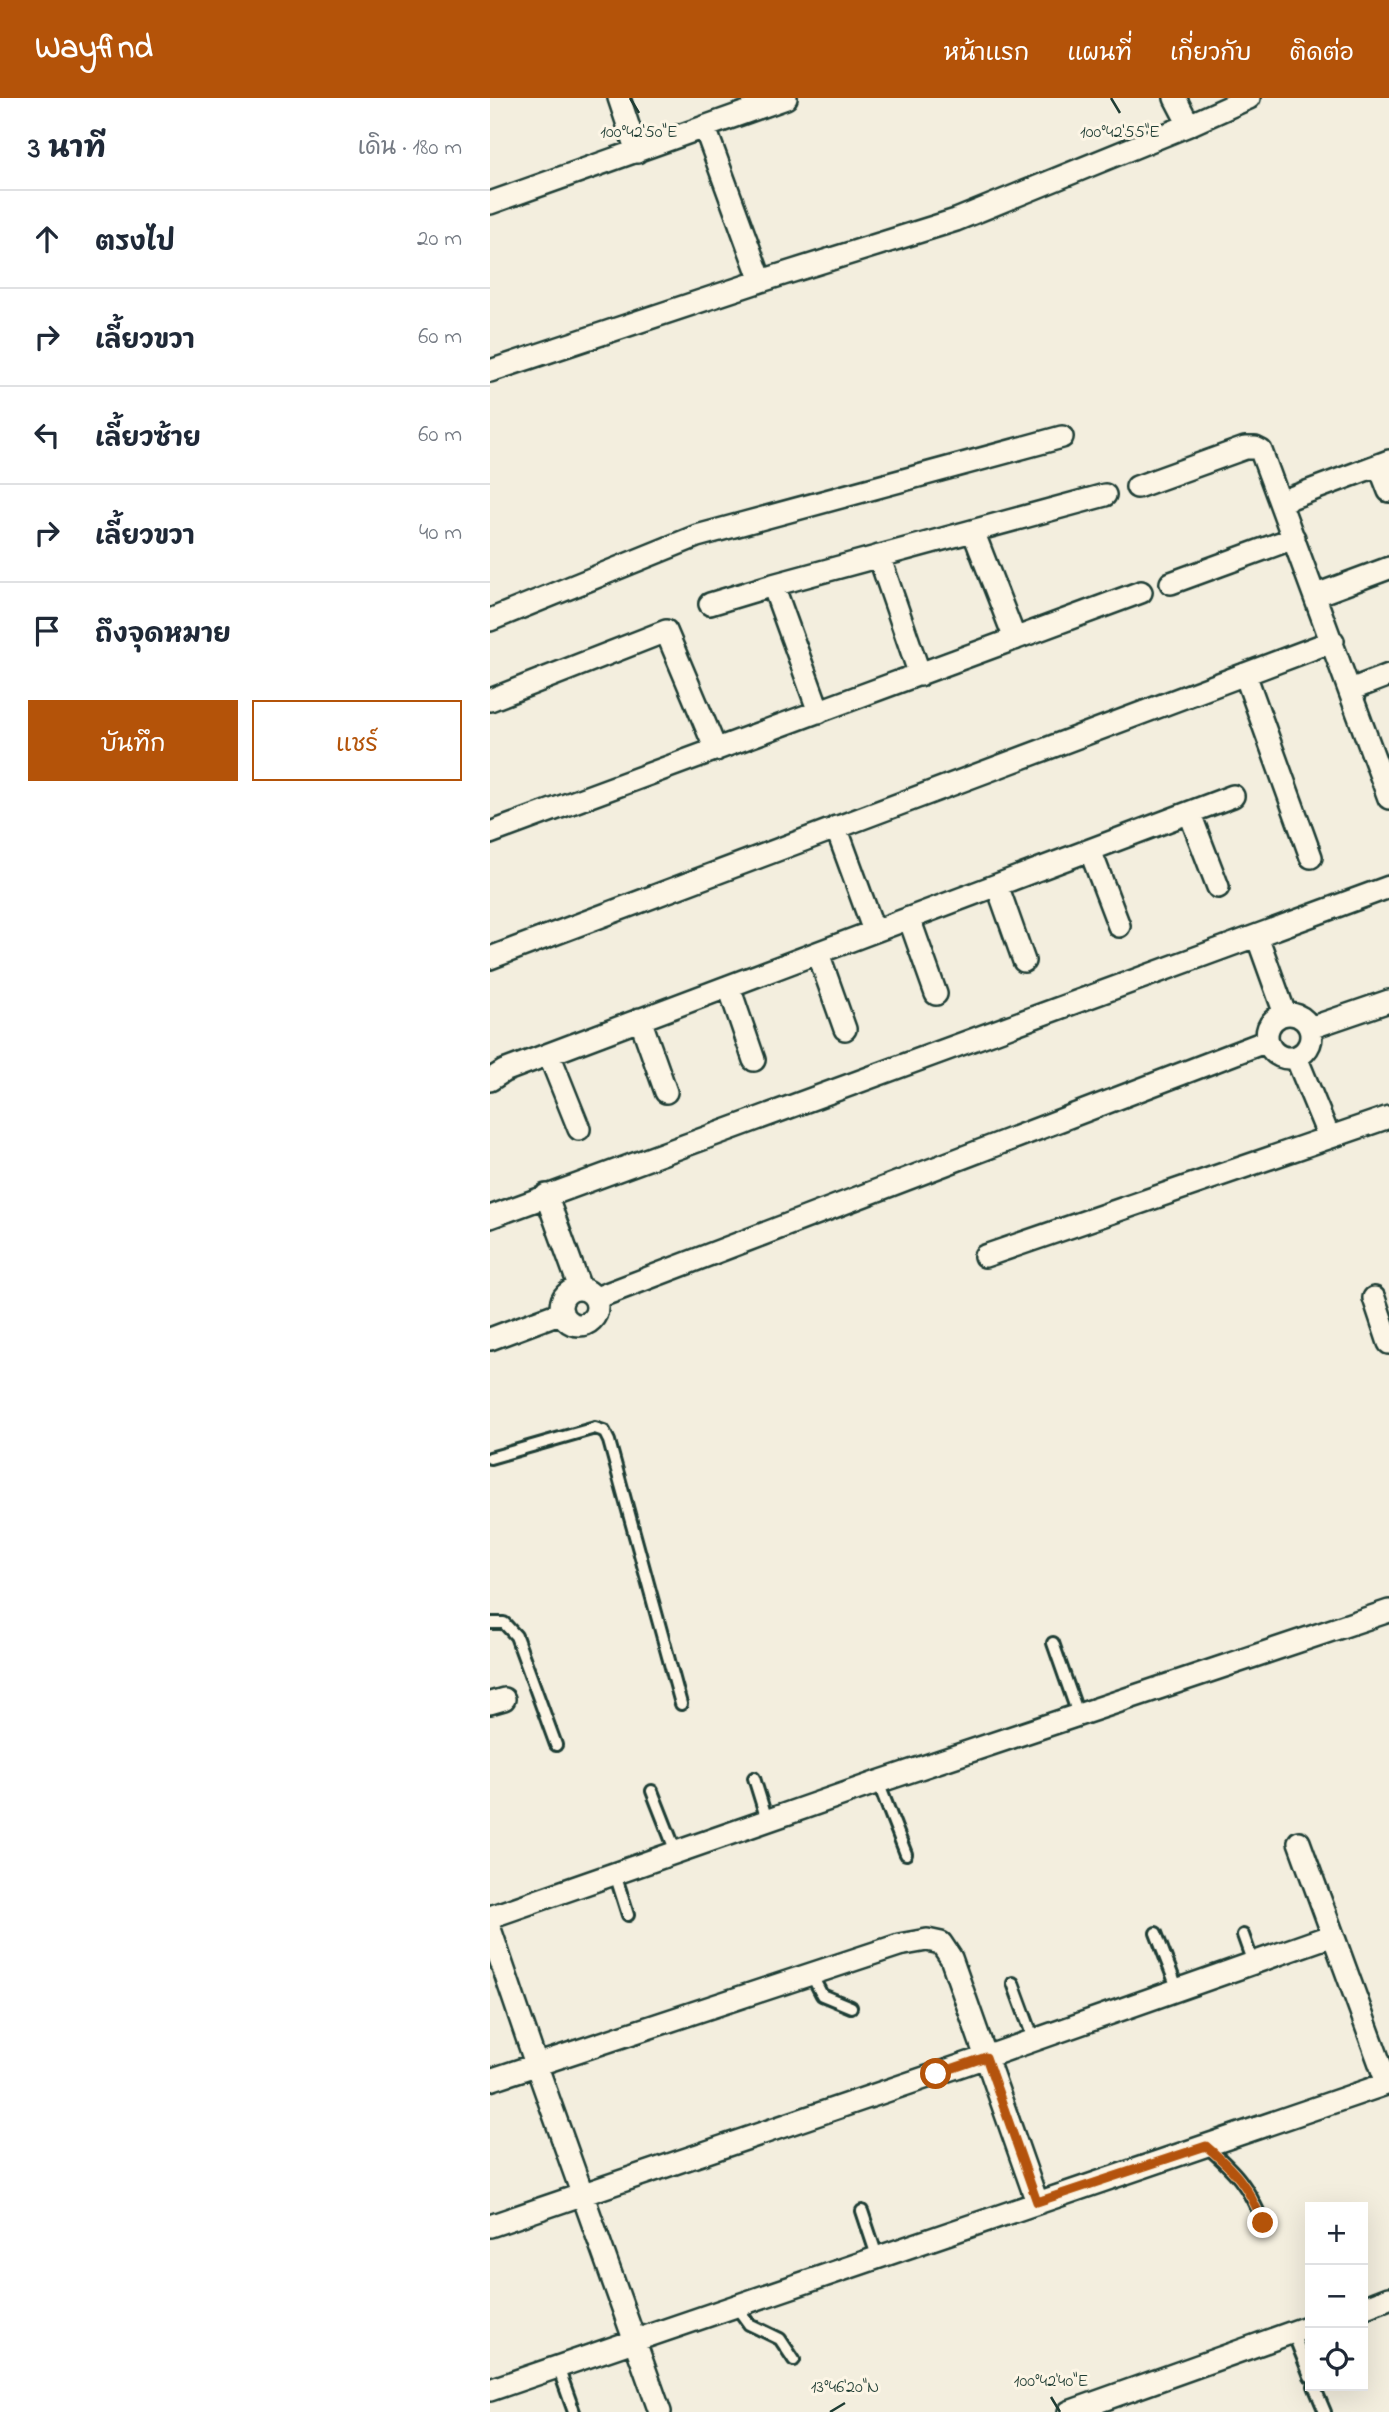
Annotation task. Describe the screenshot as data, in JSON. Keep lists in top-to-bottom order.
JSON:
{
  "page": {
    "header": "Wayfind",
    "nav": [
      "หน้าแรก",
      "แผนที่",
      "เกี่ยวกับ",
      "ติดต่อ"
    ],
    "heading": ["3 นาที", "เดิน · 180 m"],
    "list": [
      ["ตรงไป", "20 m"],
      ["เลี้ยวขวา", "60 m"],
      ["เลี้ยวซ้าย", "60 m"],
      ["เลี้ยวขวา", "40 m"],
      "ถึงจุดหมาย"
    ],
    "buttons": ["บันทึก", "แชร์"],
    "map_buttons": ["+", "−"]
  },
  "coordinates": [
    "100°42'50\"E",
    "100°42'55\"E",
    "100°42'40\"E",
    "13°46'20\"N"
  ]
}
